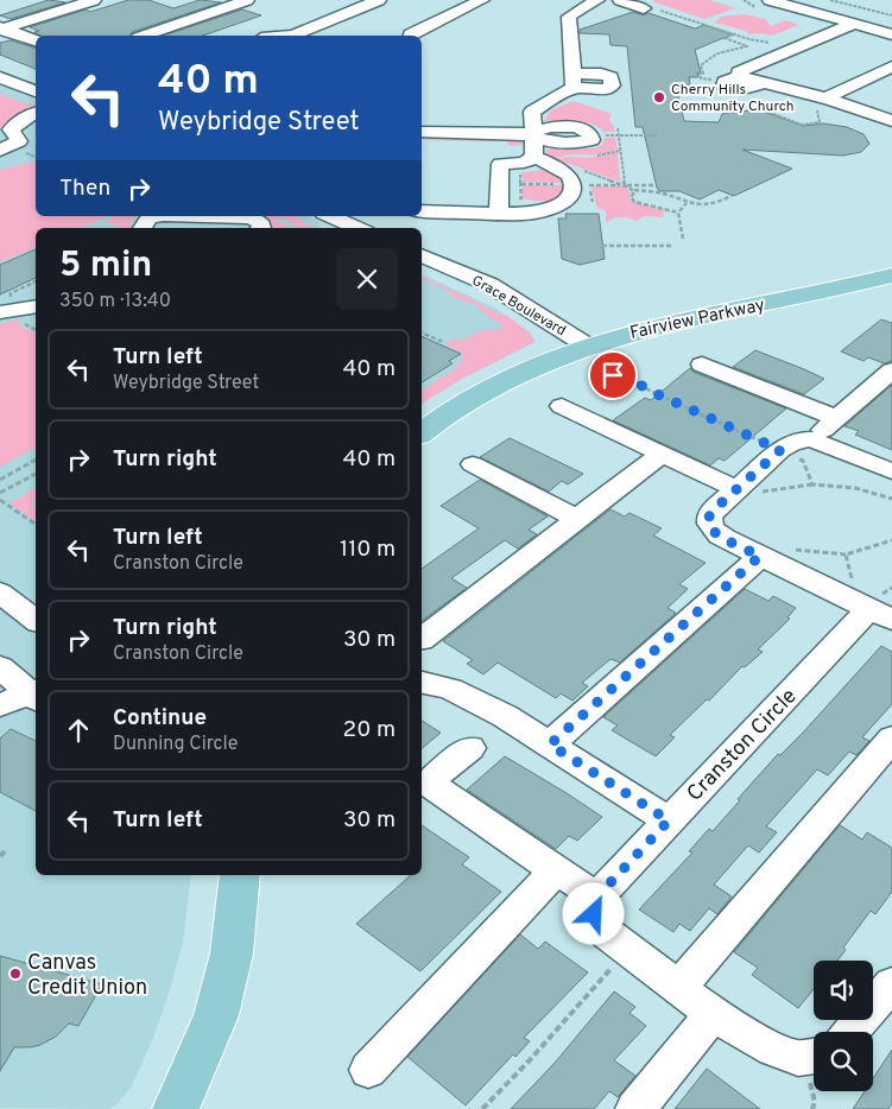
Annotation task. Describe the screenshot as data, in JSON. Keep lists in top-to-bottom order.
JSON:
{
  "streets": {
    "main road": ["Fairview Parkway"],
    "street": ["Grace Boulevard", "Cranston Circle"]
  },
  "crossings": [
    ["Grace Boulevard", "Fairview Parkway"]
  ],
  "places": ["Cherry Hills Community Church", "Canvas Credit Union"],
  "page": {
    "turn": ["40 m", "Weybridge Street"],
    "then": "Then",
    "heading": ["5 min", "350 m · 13:40"],
    "list": [
      {
        "name": "Turn left",
        "note": "Weybridge Street",
        "value": "40 m"
      },
      {
        "name": "Turn right",
        "value": "40 m"
      },
      {
        "name": "Turn left",
        "note": "Cranston Circle",
        "value": "110 m"
      },
      {
        "name": "Turn right",
        "note": "Cranston Circle",
        "value": "30 m"
      },
      {
        "name": "Continue",
        "note": "Dunning Circle",
        "value": "20 m"
      },
      {
        "name": "Turn left",
        "value": "30 m"
      }
    ]
  }
}
